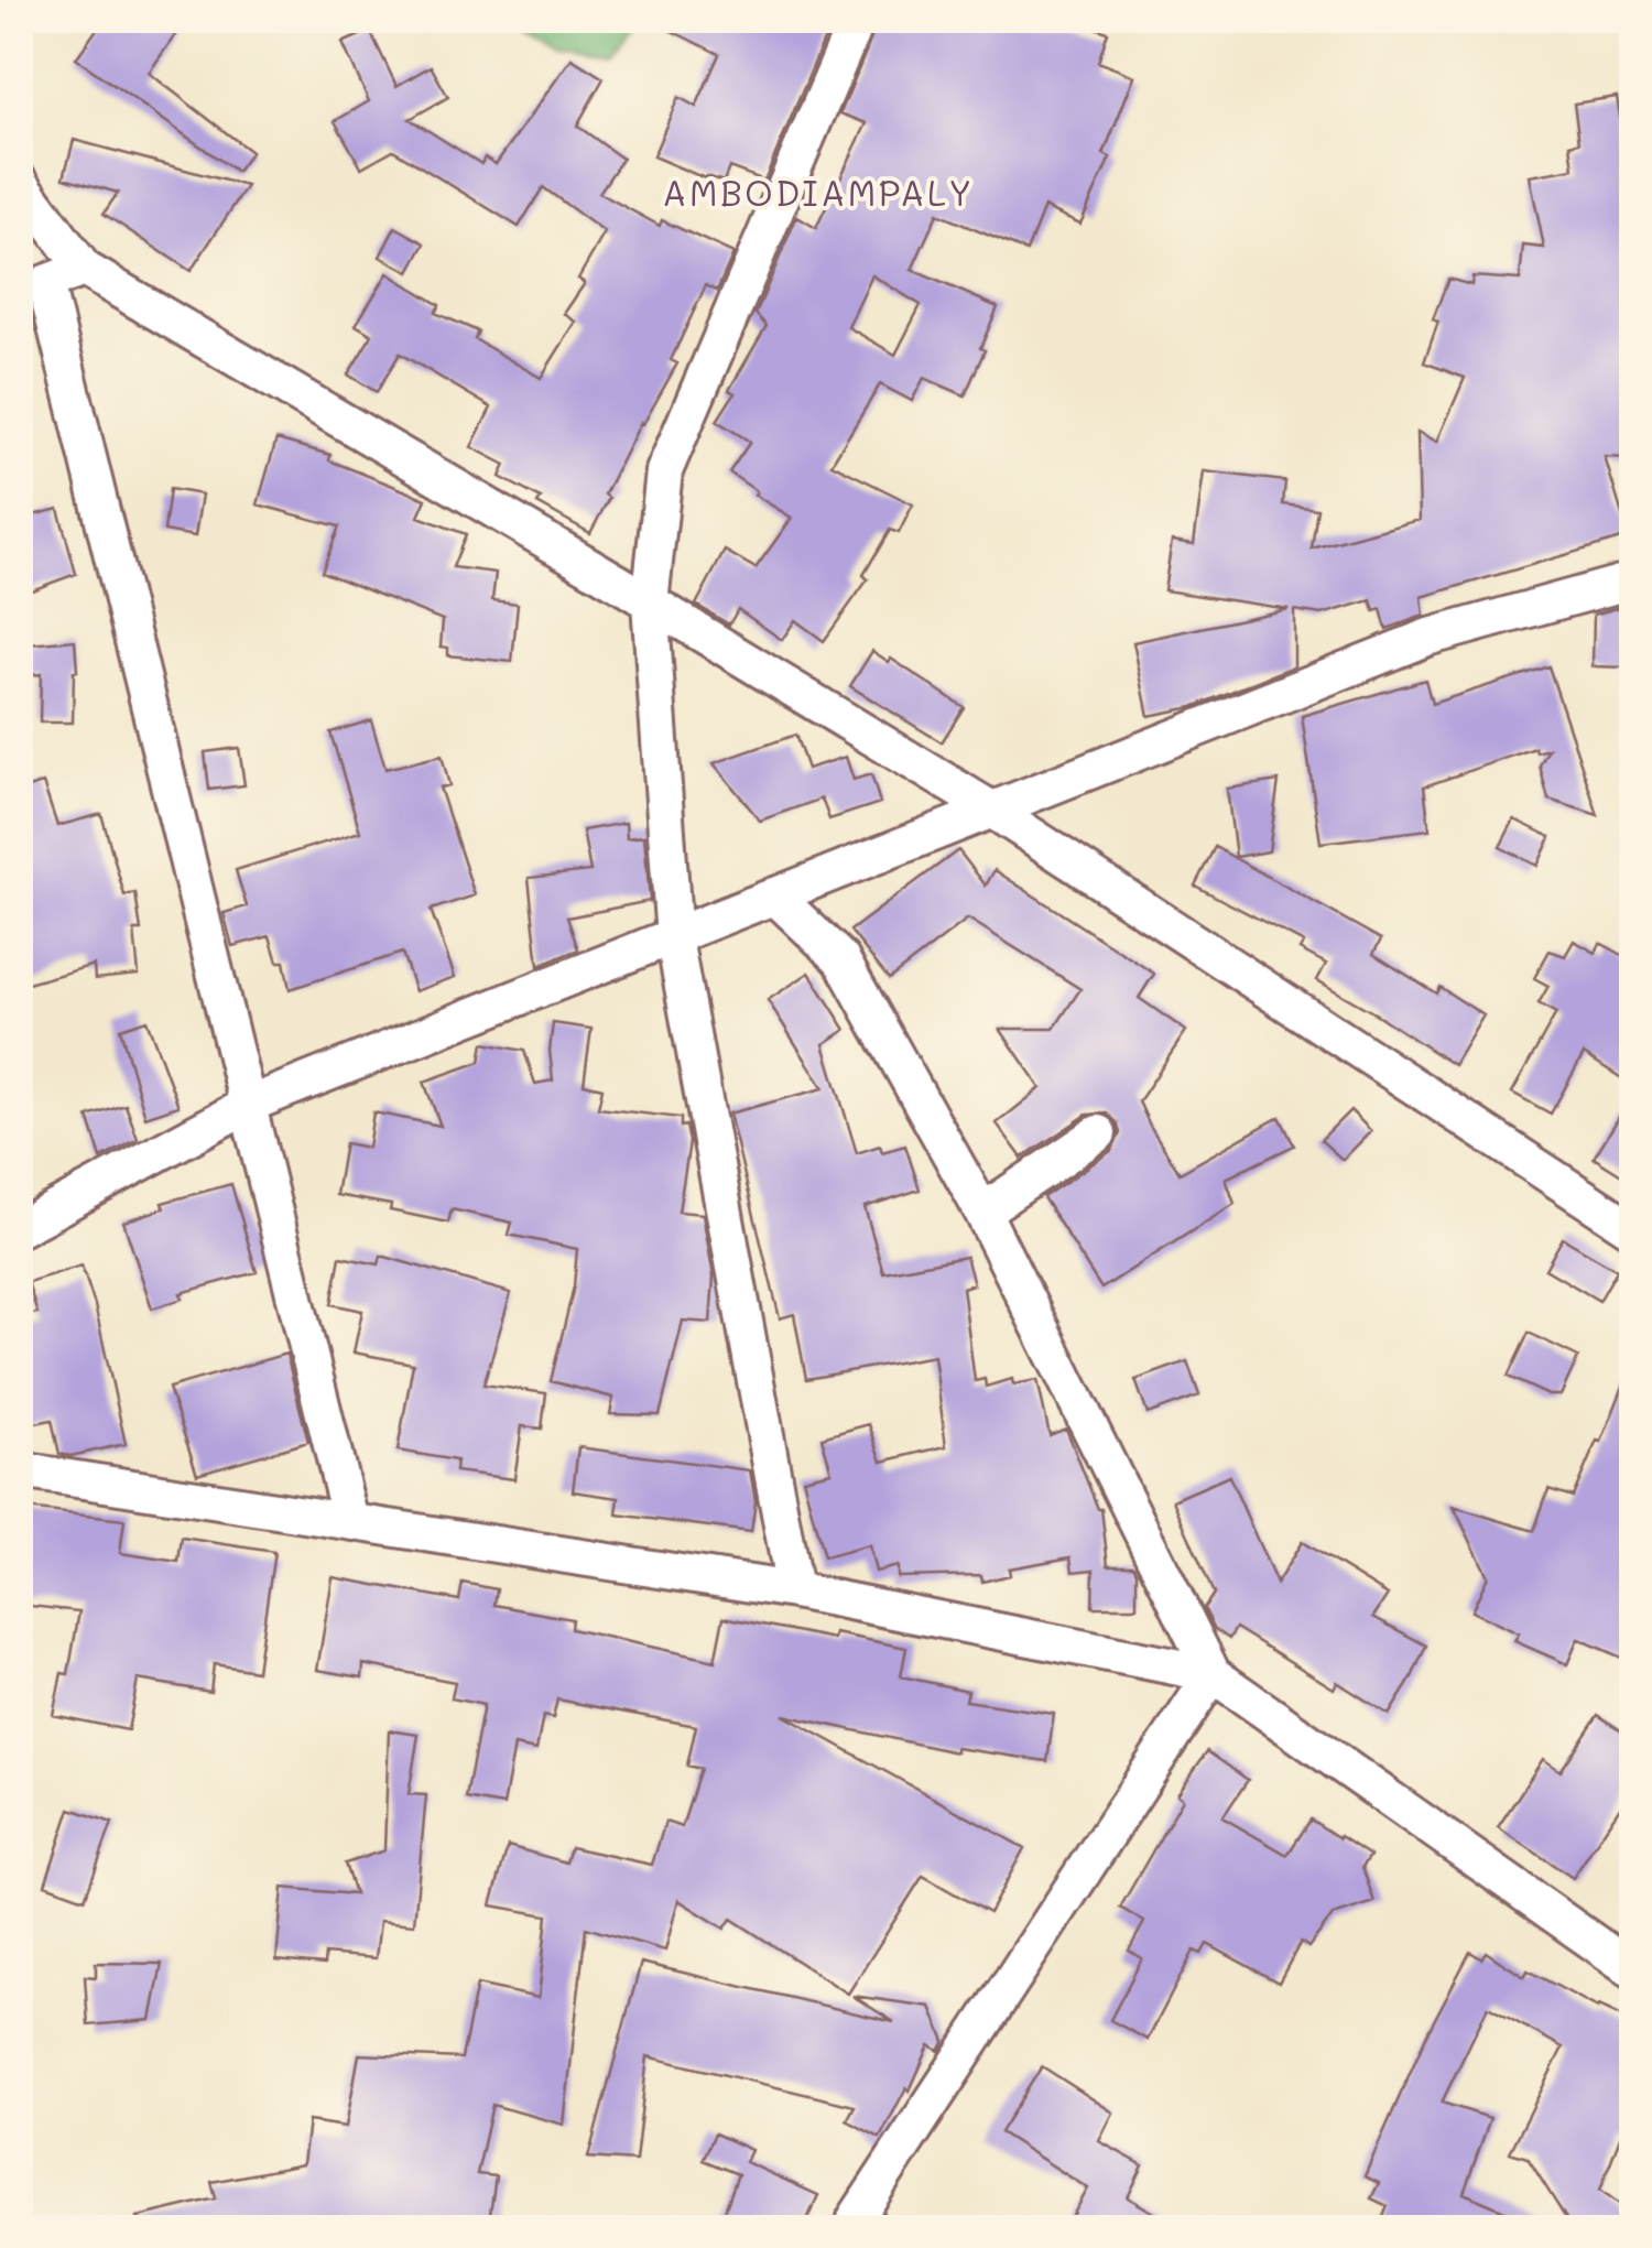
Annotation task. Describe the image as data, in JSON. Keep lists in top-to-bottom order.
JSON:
{
  "districts": ["AMBODIAMPALY"]
}
